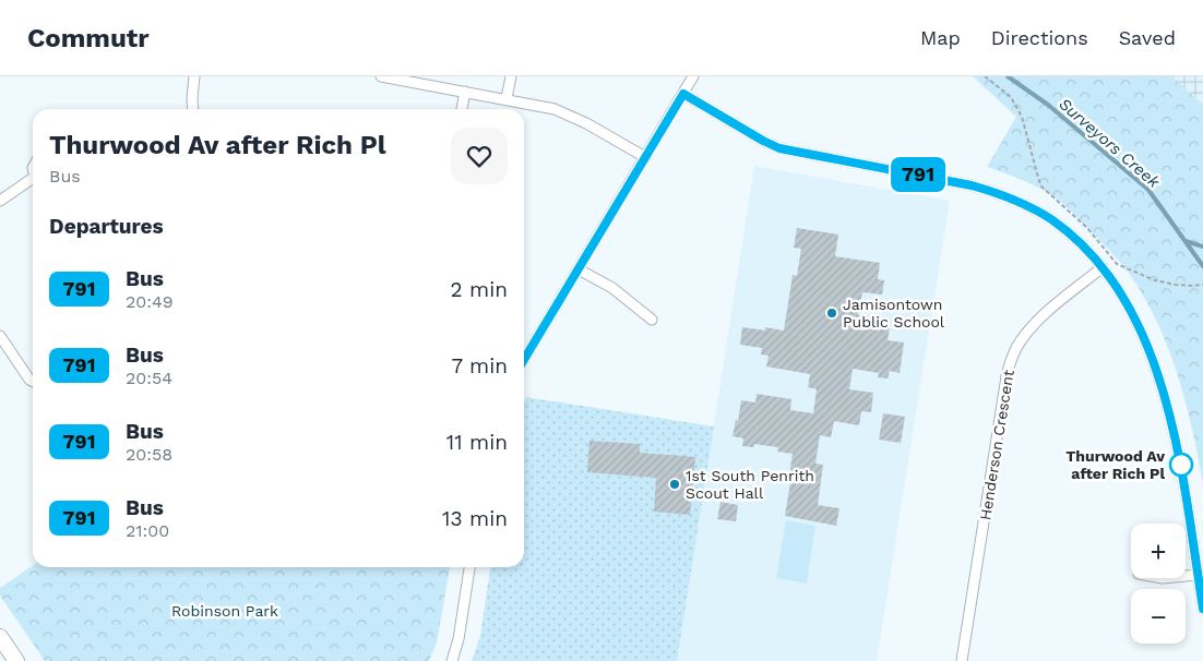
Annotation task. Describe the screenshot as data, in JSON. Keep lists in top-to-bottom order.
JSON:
{
  "streets": {
    "street": ["Henderson Crescent"]
  },
  "water": ["Surveyors Creek"],
  "parks": ["Robinson Park"],
  "places": ["Jamisontown Public School", "Thurwood Av after Rich Pl", "1st South Penrith Scout Hall"],
  "lines": ["bus line 791"],
  "page": {
    "header": "Commutr",
    "nav": ["Map", "Directions", "Saved"],
    "on_map": "791",
    "heading": [
      ["Thurwood Av after Rich Pl", "Bus"],
      "Departures"
    ],
    "list": [
      {
        "mark": "791",
        "name": "Bus",
        "note": "20:49",
        "value": "2 min"
      },
      {
        "mark": "791",
        "name": "Bus",
        "note": "20:54",
        "value": "7 min"
      },
      {
        "mark": "791",
        "name": "Bus",
        "note": "20:58",
        "value": "11 min"
      },
      {
        "mark": "791",
        "name": "Bus",
        "note": "21:00",
        "value": "13 min"
      }
    ],
    "map_buttons": ["+", "−"]
  }
}
